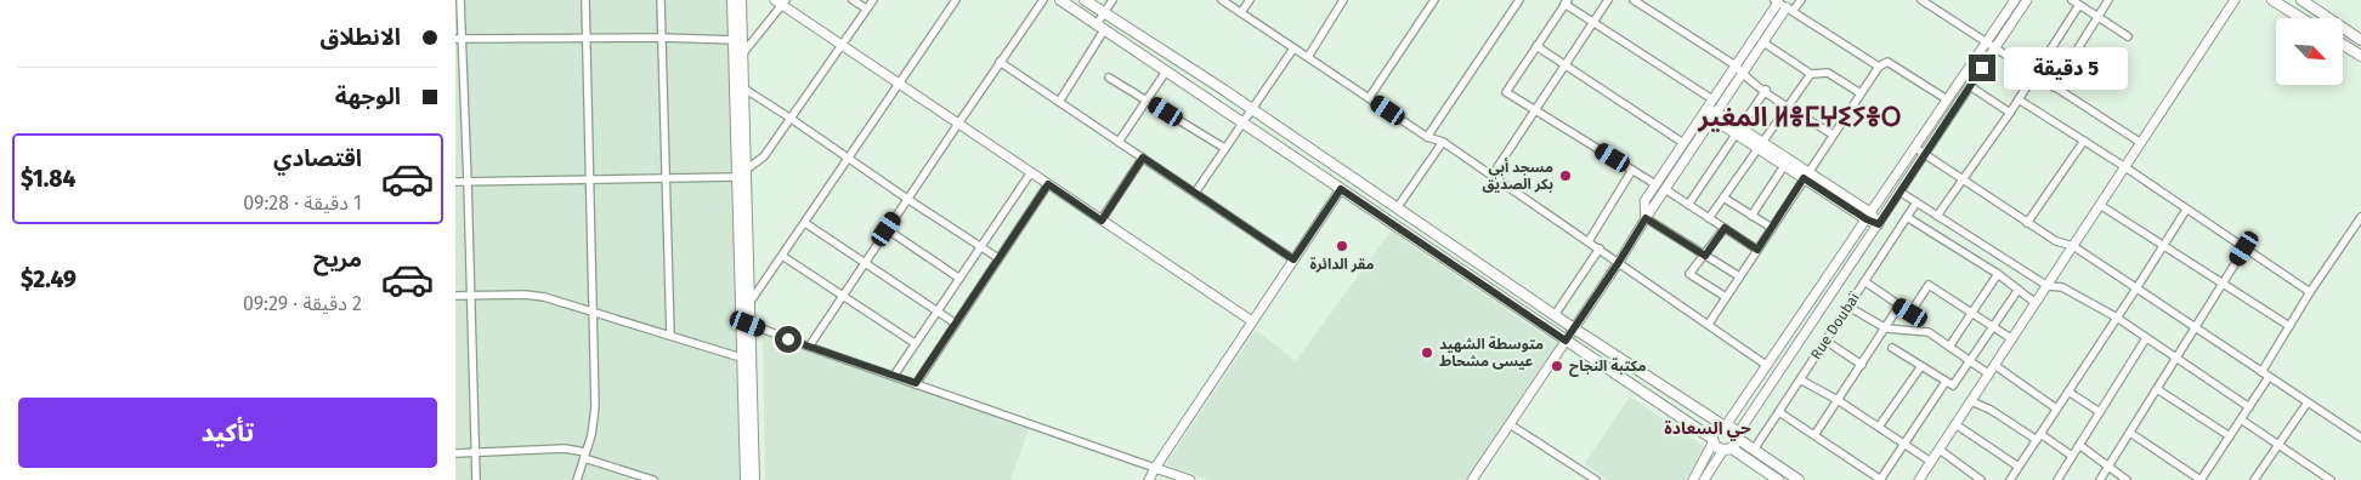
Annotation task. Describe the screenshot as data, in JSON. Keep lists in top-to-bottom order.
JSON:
{
  "streets": {
    "street": ["Rue Doubaï"]
  },
  "districts": ["المغير ⵍⴻⵎⵖⵉⵢⴻⵔ", "حي السعادة"],
  "places": [
    "مسجد أبي بكر الصديق",
    "مقر الدائرة",
    "متوسطة الشهيد عيسى مشحاط",
    "مكتبة النجاح"
  ],
  "north": "bottom right",
  "page": {
    "banner": ["الانطلاق", "الوجهة"],
    "bubble": "5 دقيقة",
    "list": [
      {
        "name": "اقتصادي",
        "note": "1 دقيقة · 09:28",
        "value": "$1.84"
      },
      {
        "name": "مريح",
        "note": "2 دقيقة · 09:29",
        "value": "$2.49"
      }
    ],
    "buttons": "تأكيد"
  }
}
